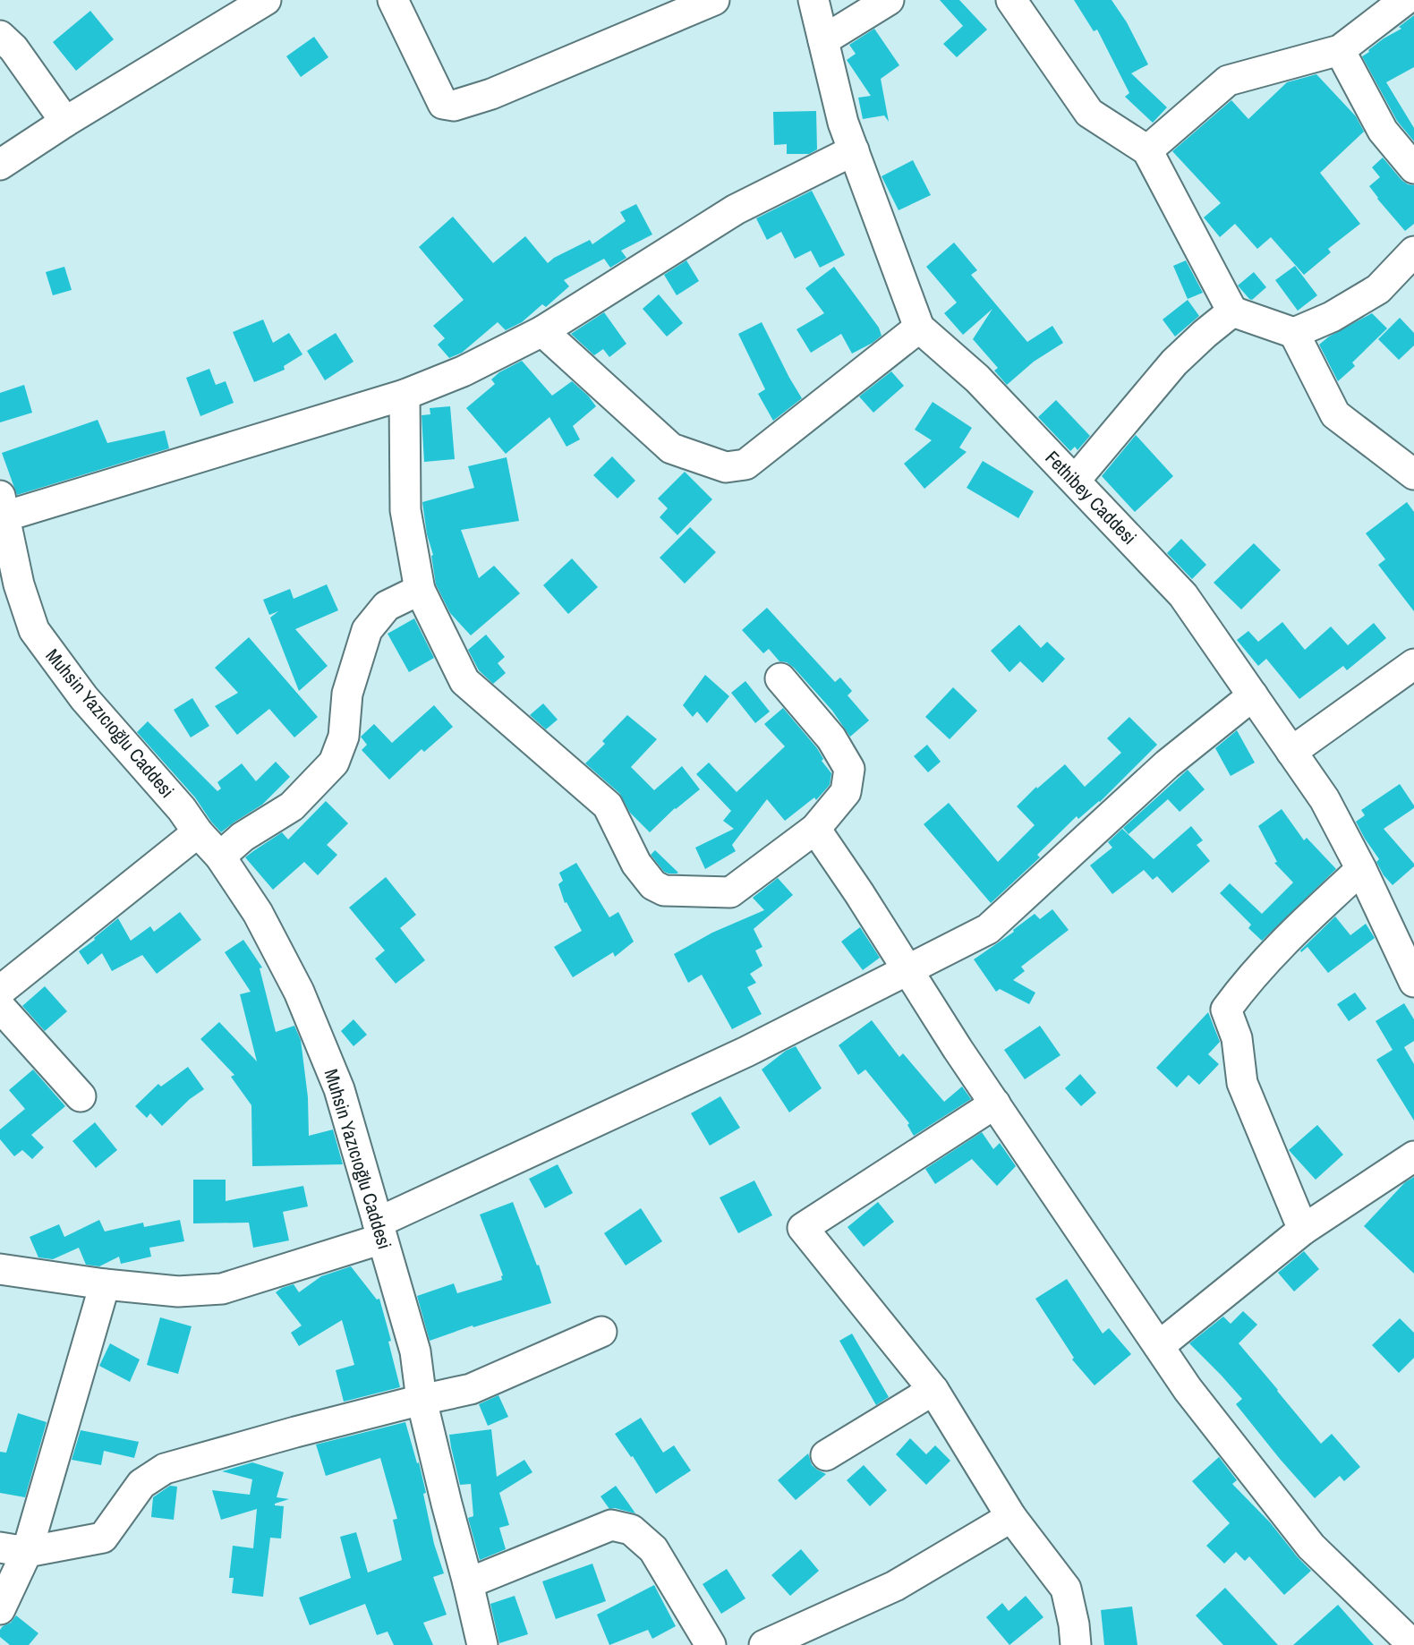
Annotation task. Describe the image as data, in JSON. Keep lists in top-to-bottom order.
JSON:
{
  "streets": {
    "street": ["Fethibey Caddesi", "Muhsin Yazıcıoğlu Caddesi"]
  }
}
